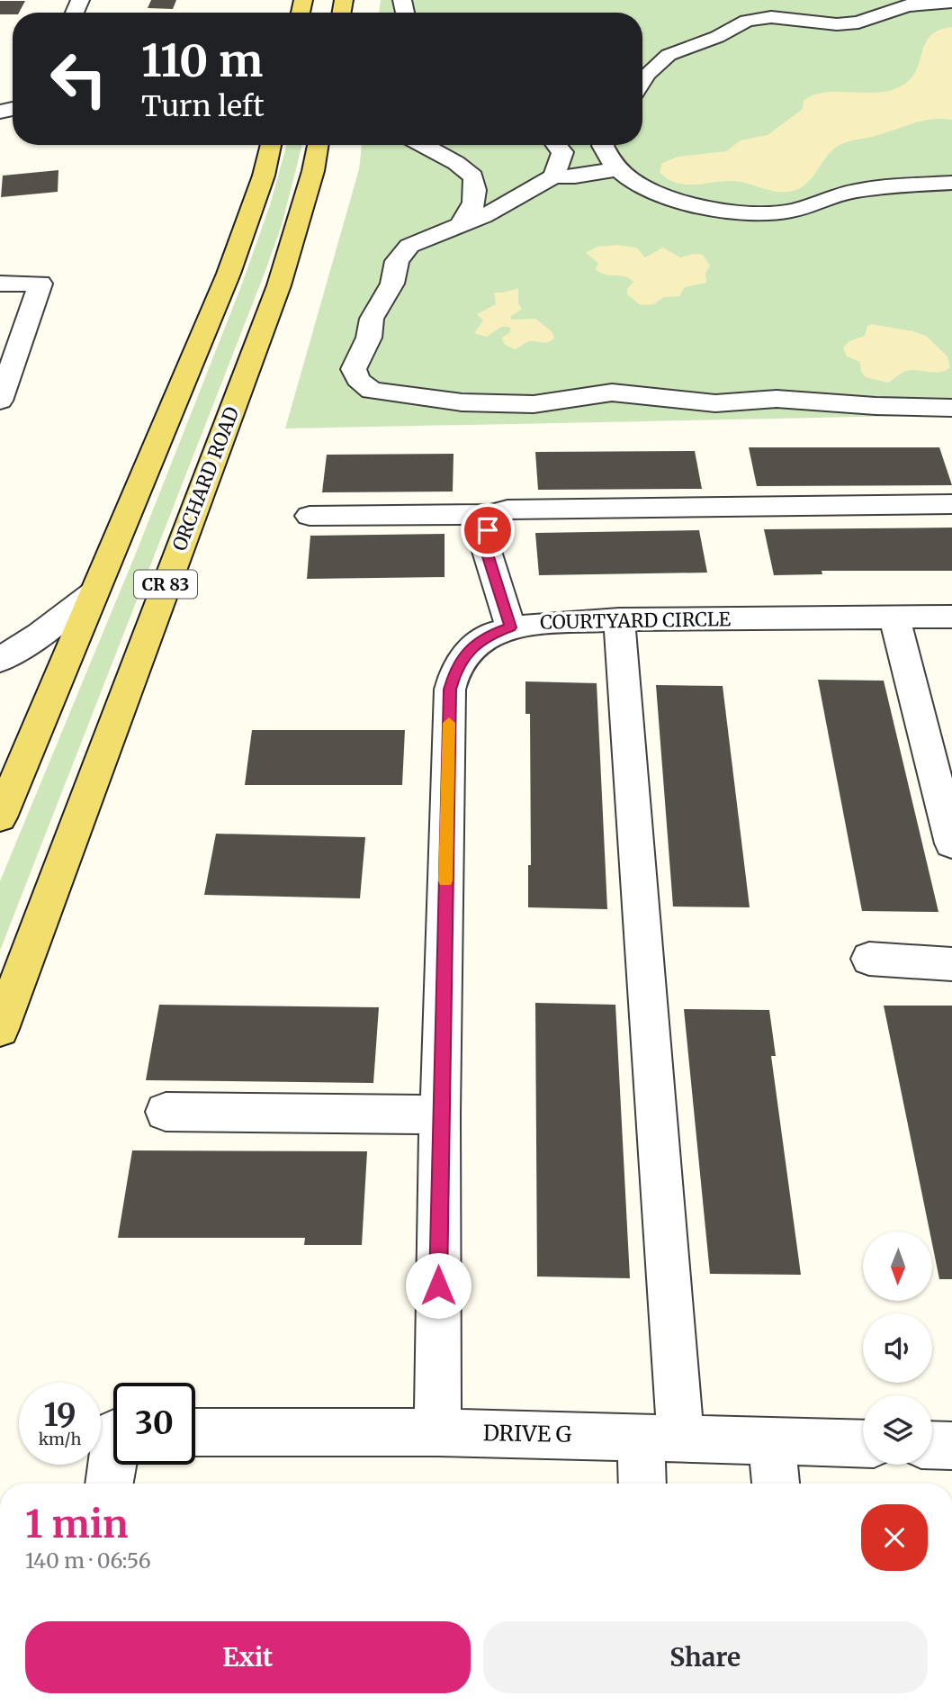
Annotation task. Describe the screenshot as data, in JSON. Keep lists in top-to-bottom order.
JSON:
{
  "streets": {
    "main road": ["ORCHARD ROAD", "CR 83"],
    "street": ["COURTYARD CIRCLE", "DRIVE G"]
  },
  "crossings": [
    ["COURTYARD CIRCLE", "DRIVE G"]
  ],
  "north": "bottom",
  "page": {
    "turn": ["110 m", "Turn left"],
    "speed": "19 km/h",
    "limit": "30",
    "heading": ["1 min", "140 m · 06:56"],
    "buttons": ["Exit", "Share"]
  }
}
